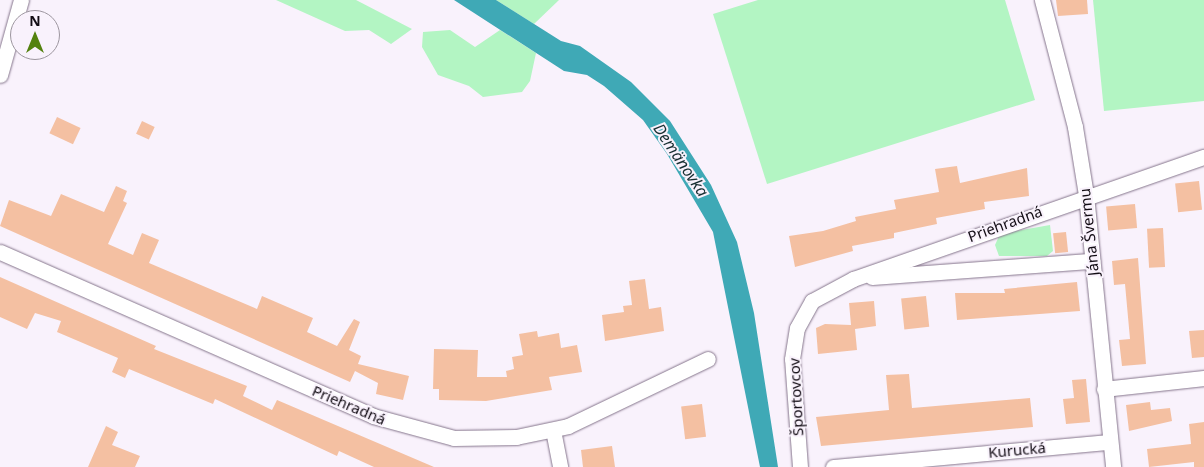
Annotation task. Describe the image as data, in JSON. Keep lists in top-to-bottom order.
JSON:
{
  "streets": {
    "street": [
      "Priehradná",
      "Jána Švermu",
      "Športovcov",
      "Kurucká"
    ]
  },
  "crossings": [
    ["Priehradná", "Jána Švermu"],
    ["Priehradná", "Športovcov"],
    ["Jána Švermu", "Kurucká"]
  ],
  "water": ["Demänovka"],
  "north": "top"
}
